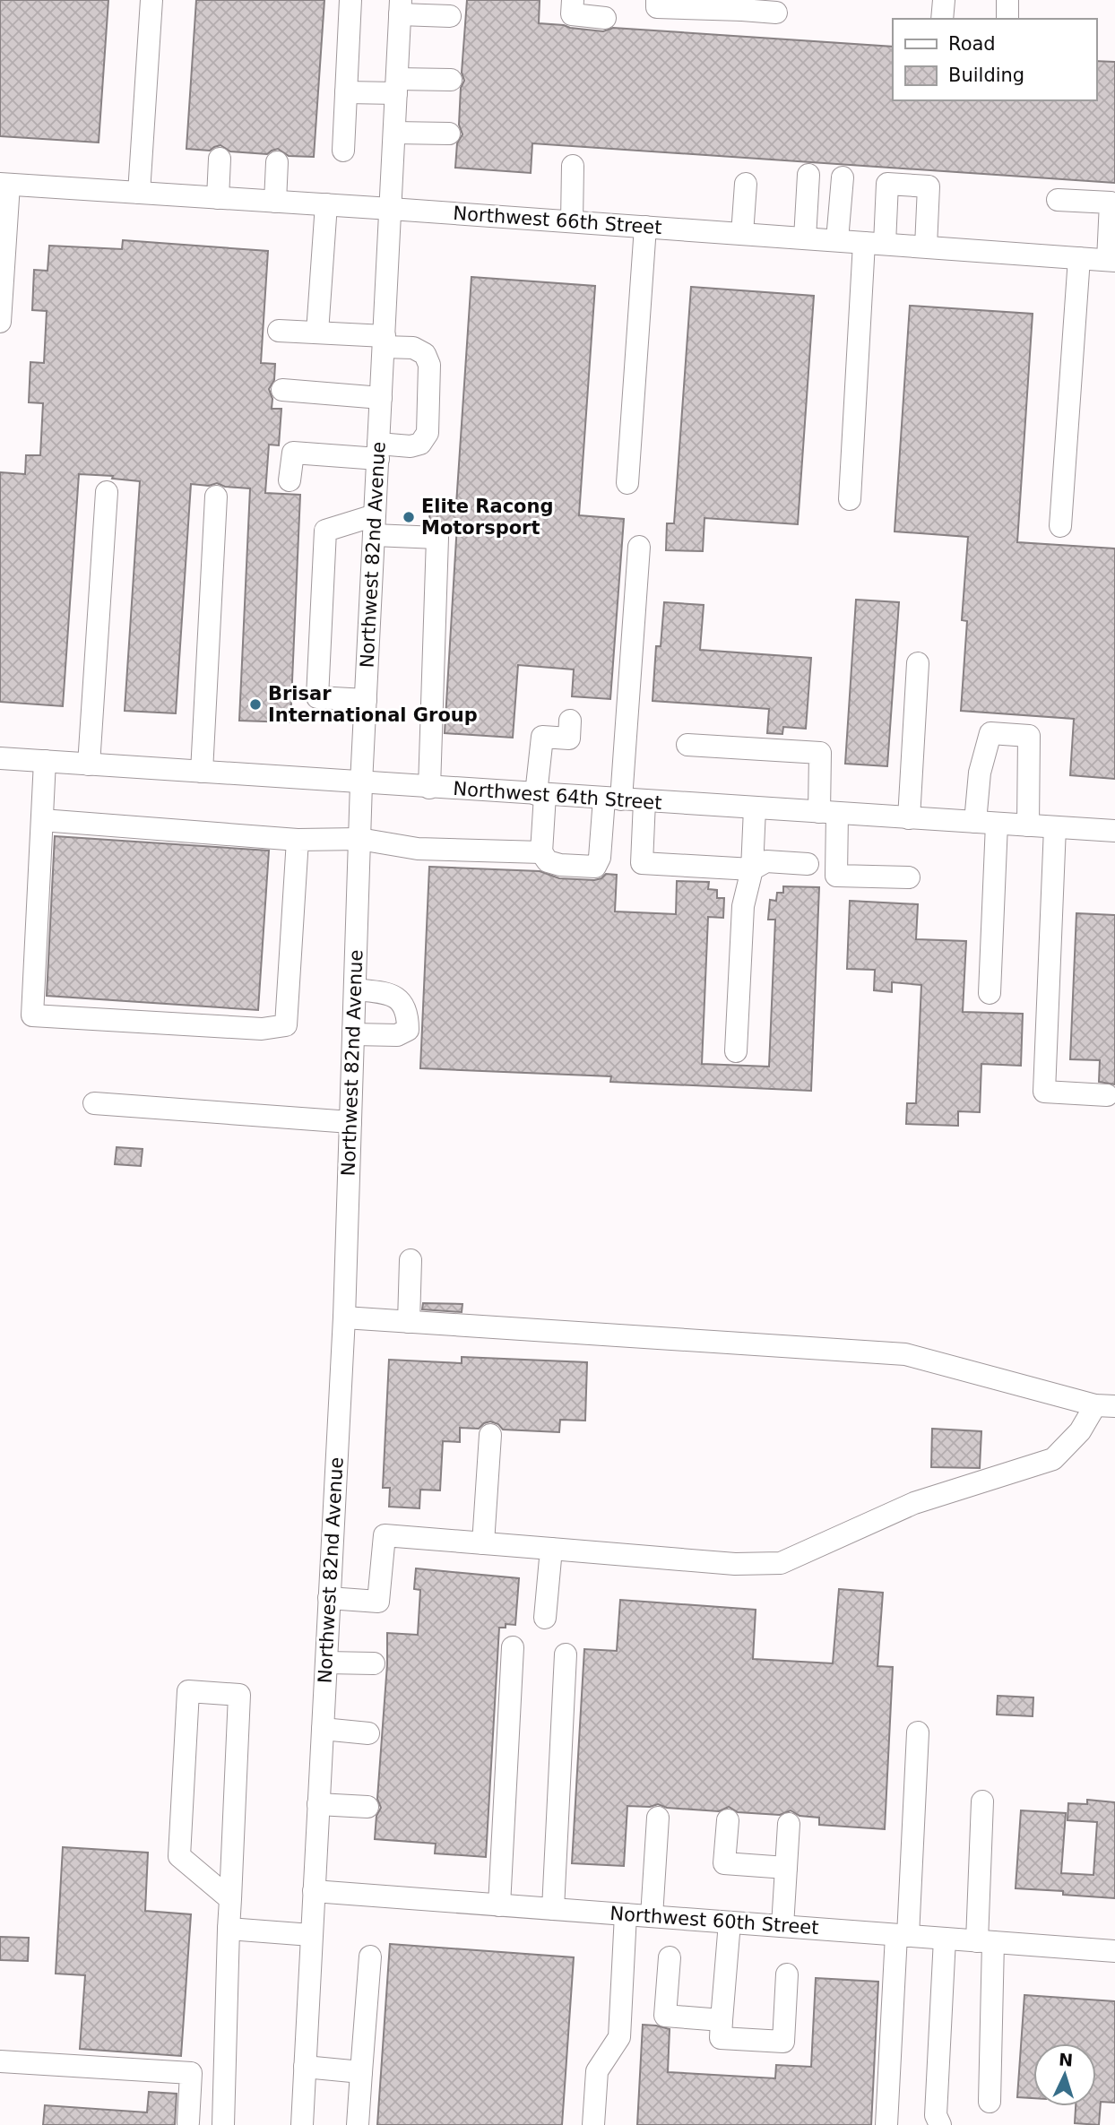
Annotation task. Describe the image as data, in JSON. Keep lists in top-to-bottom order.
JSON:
{
  "streets": {
    "street": [
      "Northwest 66th Street",
      "Northwest 82nd Avenue",
      "Northwest 64th Street",
      "Northwest 60th Street"
    ]
  },
  "crossings": [
    ["Northwest 66th Street", "Northwest 82nd Avenue"],
    ["Northwest 82nd Avenue", "Northwest 64th Street"],
    ["Northwest 82nd Avenue", "Northwest 60th Street"]
  ],
  "places": ["Elite Racong Motorsport", "Brisar International Group"],
  "legend": ["Road", "Building"],
  "north": "top"
}
